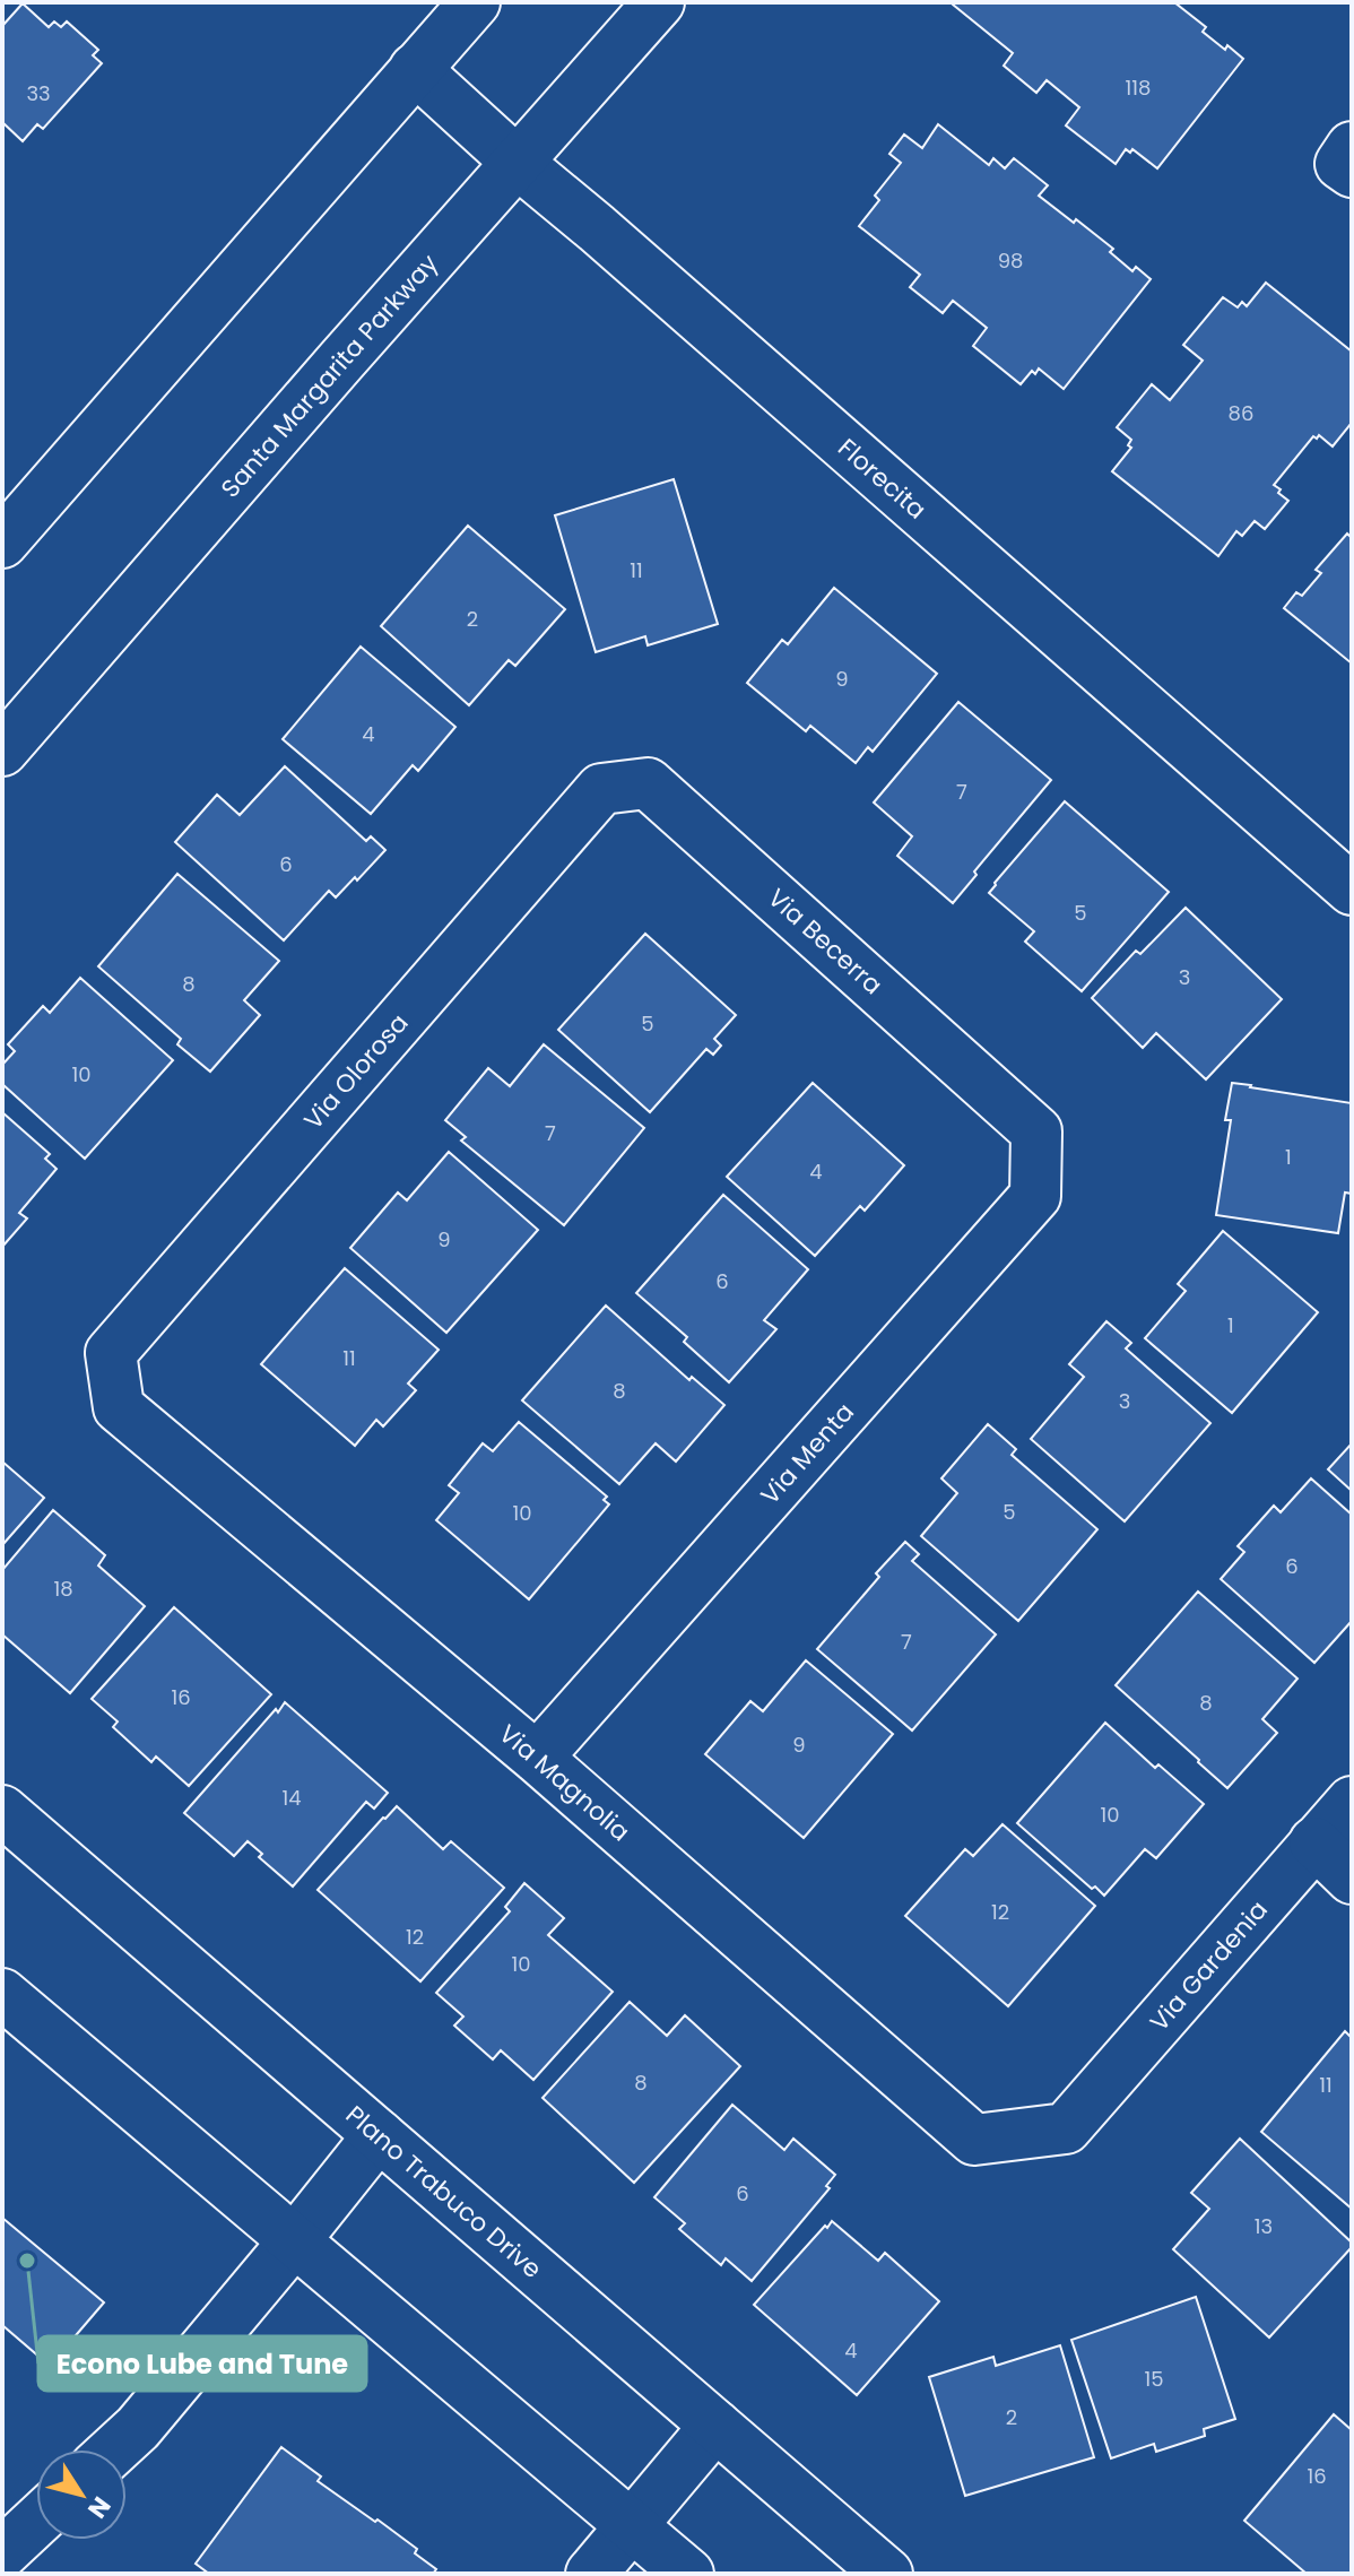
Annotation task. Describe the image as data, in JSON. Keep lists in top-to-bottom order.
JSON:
{
  "streets": {
    "street": [
      "Santa Margarita Parkway",
      "Florecita",
      "Via Becerra",
      "Via Olorosa",
      "Via Menta",
      "Via Magnolia",
      "Via Gardenia",
      "Plano Trabuco Drive"
    ]
  },
  "crossings": [
    ["Santa Margarita Parkway", "Florecita"],
    ["Via Becerra", "Via Olorosa"],
    ["Via Becerra", "Via Menta"],
    ["Via Olorosa", "Via Magnolia"],
    ["Via Menta", "Via Magnolia"],
    ["Via Magnolia", "Via Gardenia"]
  ],
  "places": ["Econo Lube and Tune"],
  "house_numbers": [
    "118",
    "33",
    "98",
    "86",
    "11",
    "2",
    "9",
    "4",
    "7",
    "6",
    "5",
    "3",
    "8",
    "5",
    "10",
    "7",
    "1",
    "4",
    "9",
    "6",
    "1",
    "11",
    "8",
    "3",
    "5",
    "10",
    "6",
    "18",
    "7",
    "16",
    "8",
    "9",
    "14",
    "10",
    "12",
    "12",
    "10",
    "8",
    "11",
    "6",
    "13",
    "4",
    "15",
    "2",
    "16"
  ],
  "north": "bottom right"
}
